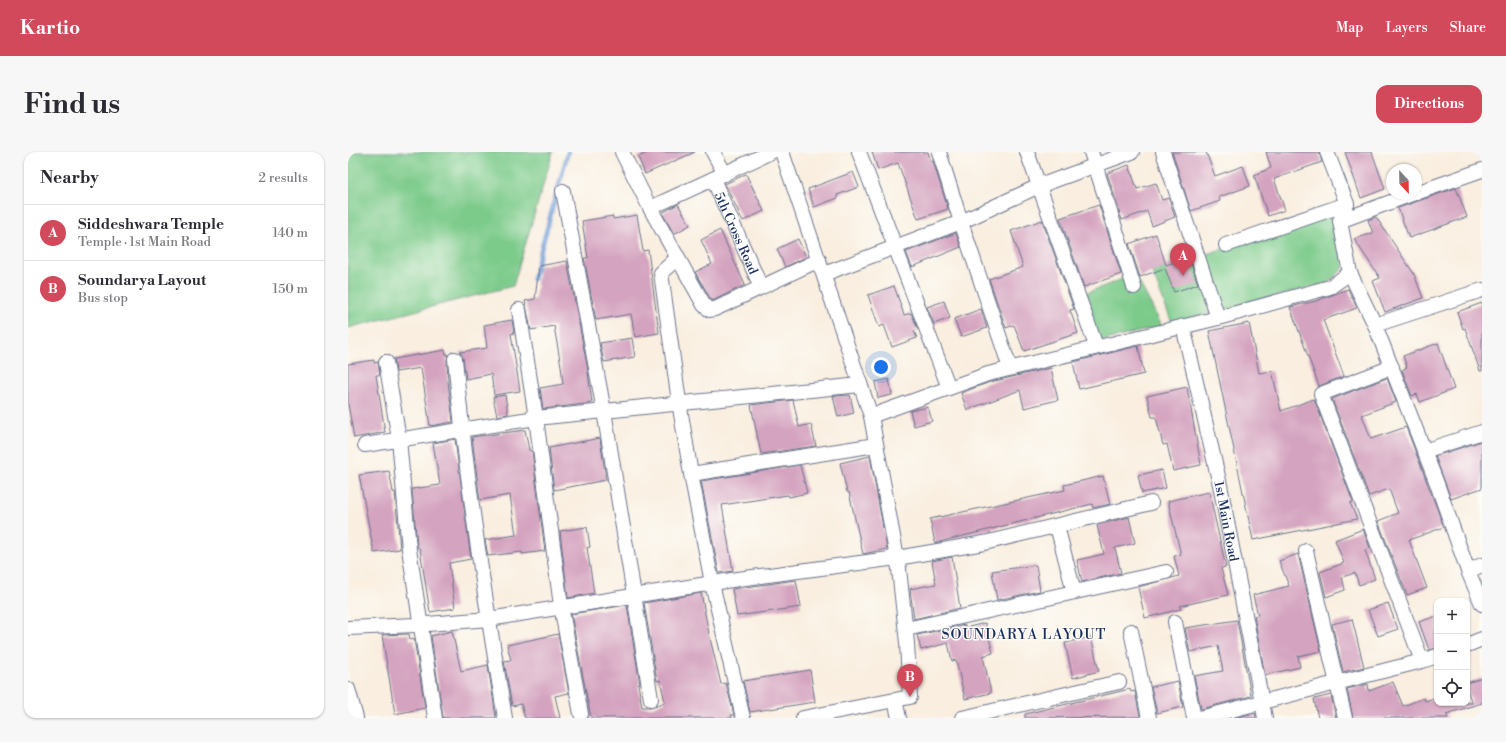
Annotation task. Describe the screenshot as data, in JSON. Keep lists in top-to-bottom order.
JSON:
{
  "streets": {
    "street": ["5th Cross Road", "1st Main Road"]
  },
  "districts": ["SOUNDARYA LAYOUT"],
  "north": "bottom",
  "page": {
    "header": "Kartio",
    "nav": ["Map", "Layers", "Share"],
    "buttons": "Directions",
    "title": "Find us",
    "heading": ["Nearby", "2 results"],
    "list": [
      {
        "mark": "A",
        "name": "Siddeshwara Temple",
        "note": "Temple · 1st Main Road",
        "value": "140 m"
      },
      {
        "mark": "B",
        "name": "Soundarya Layout",
        "note": "Bus stop",
        "value": "150 m"
      }
    ],
    "pins": ["A", "B"],
    "map_buttons": ["+", "−"]
  }
}
